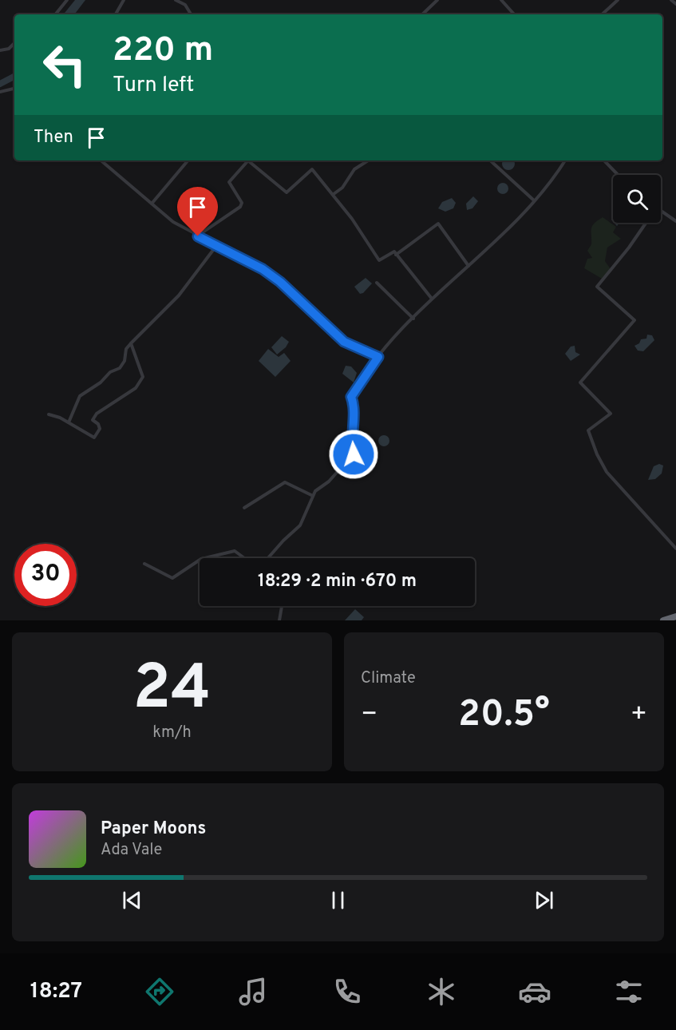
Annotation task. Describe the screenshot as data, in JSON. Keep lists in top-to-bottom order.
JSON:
{
  "page": {
    "turn": ["220 m", "Turn left"],
    "then": "Then",
    "limit": "30",
    "trip": "18:29 · 2 min · 670 m",
    "tile": [
      ["24", "km/h"],
      "Climate"
    ],
    "heat": ["−", "20.5°", "+"],
    "song": ["Paper Moons", "Ada Vale"],
    "tabs": "18:27"
  }
}
